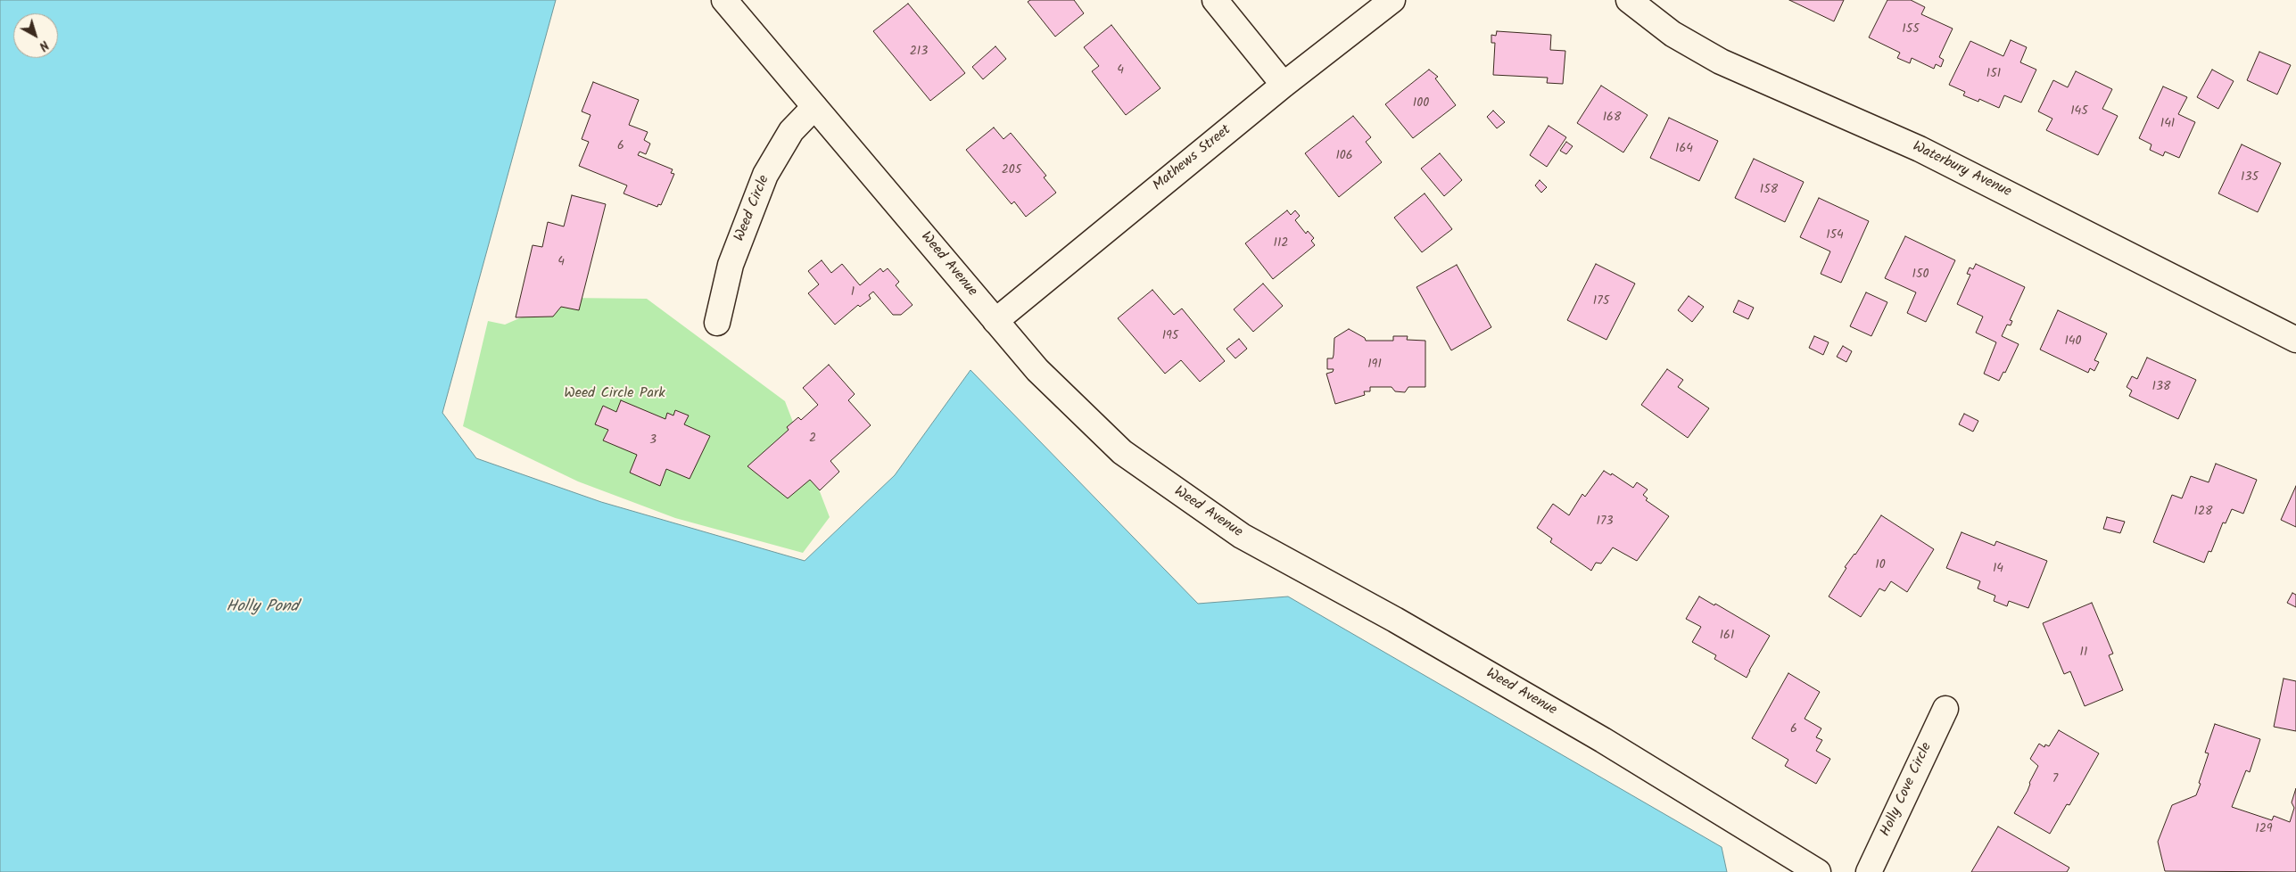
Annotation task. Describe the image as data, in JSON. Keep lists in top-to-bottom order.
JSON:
{
  "streets": {
    "street": [
      "Mathews Street",
      "Waterbury Avenue",
      "Weed Circle",
      "Weed Avenue",
      "Holly Cove Circle"
    ]
  },
  "crossings": [
    ["Mathews Street", "Weed Avenue"],
    ["Weed Circle", "Weed Avenue"]
  ],
  "water": ["Holly Pond"],
  "parks": ["Weed Circle Park"],
  "house_numbers": [
    "155",
    "213",
    "4",
    "151",
    "100",
    "145",
    "168",
    "141",
    "6",
    "164",
    "106",
    "205",
    "135",
    "158",
    "154",
    "112",
    "4",
    "150",
    "1",
    "175",
    "195",
    "140",
    "191",
    "138",
    "2",
    "3",
    "128",
    "173",
    "10",
    "14",
    "161",
    "11",
    "6",
    "7",
    "129"
  ],
  "north": "bottom right"
}
